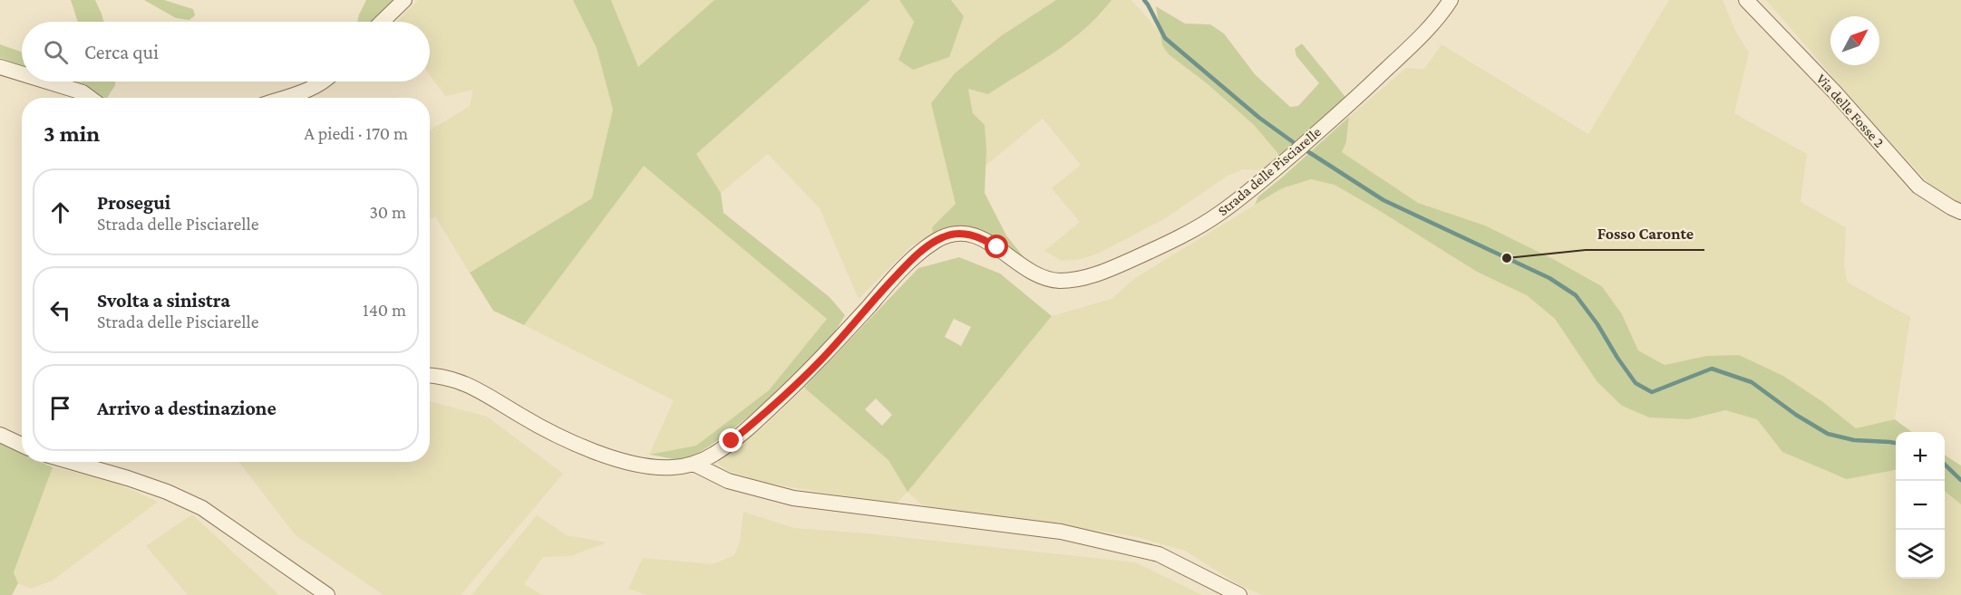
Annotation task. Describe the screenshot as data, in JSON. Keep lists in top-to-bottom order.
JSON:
{
  "streets": {
    "street": ["Via delle Fosse 2", "Strada delle Pisciarelle"]
  },
  "places": ["Fosso Caronte"],
  "north": "top right",
  "page": {
    "search": "Cerca qui",
    "heading": ["3 min", "A piedi · 170 m"],
    "list": [
      ["Prosegui", "Strada delle Pisciarelle", "30 m"],
      ["Svolta a sinistra", "Strada delle Pisciarelle", "140 m"],
      "Arrivo a destinazione"
    ],
    "map_buttons": ["+", "−"]
  }
}
